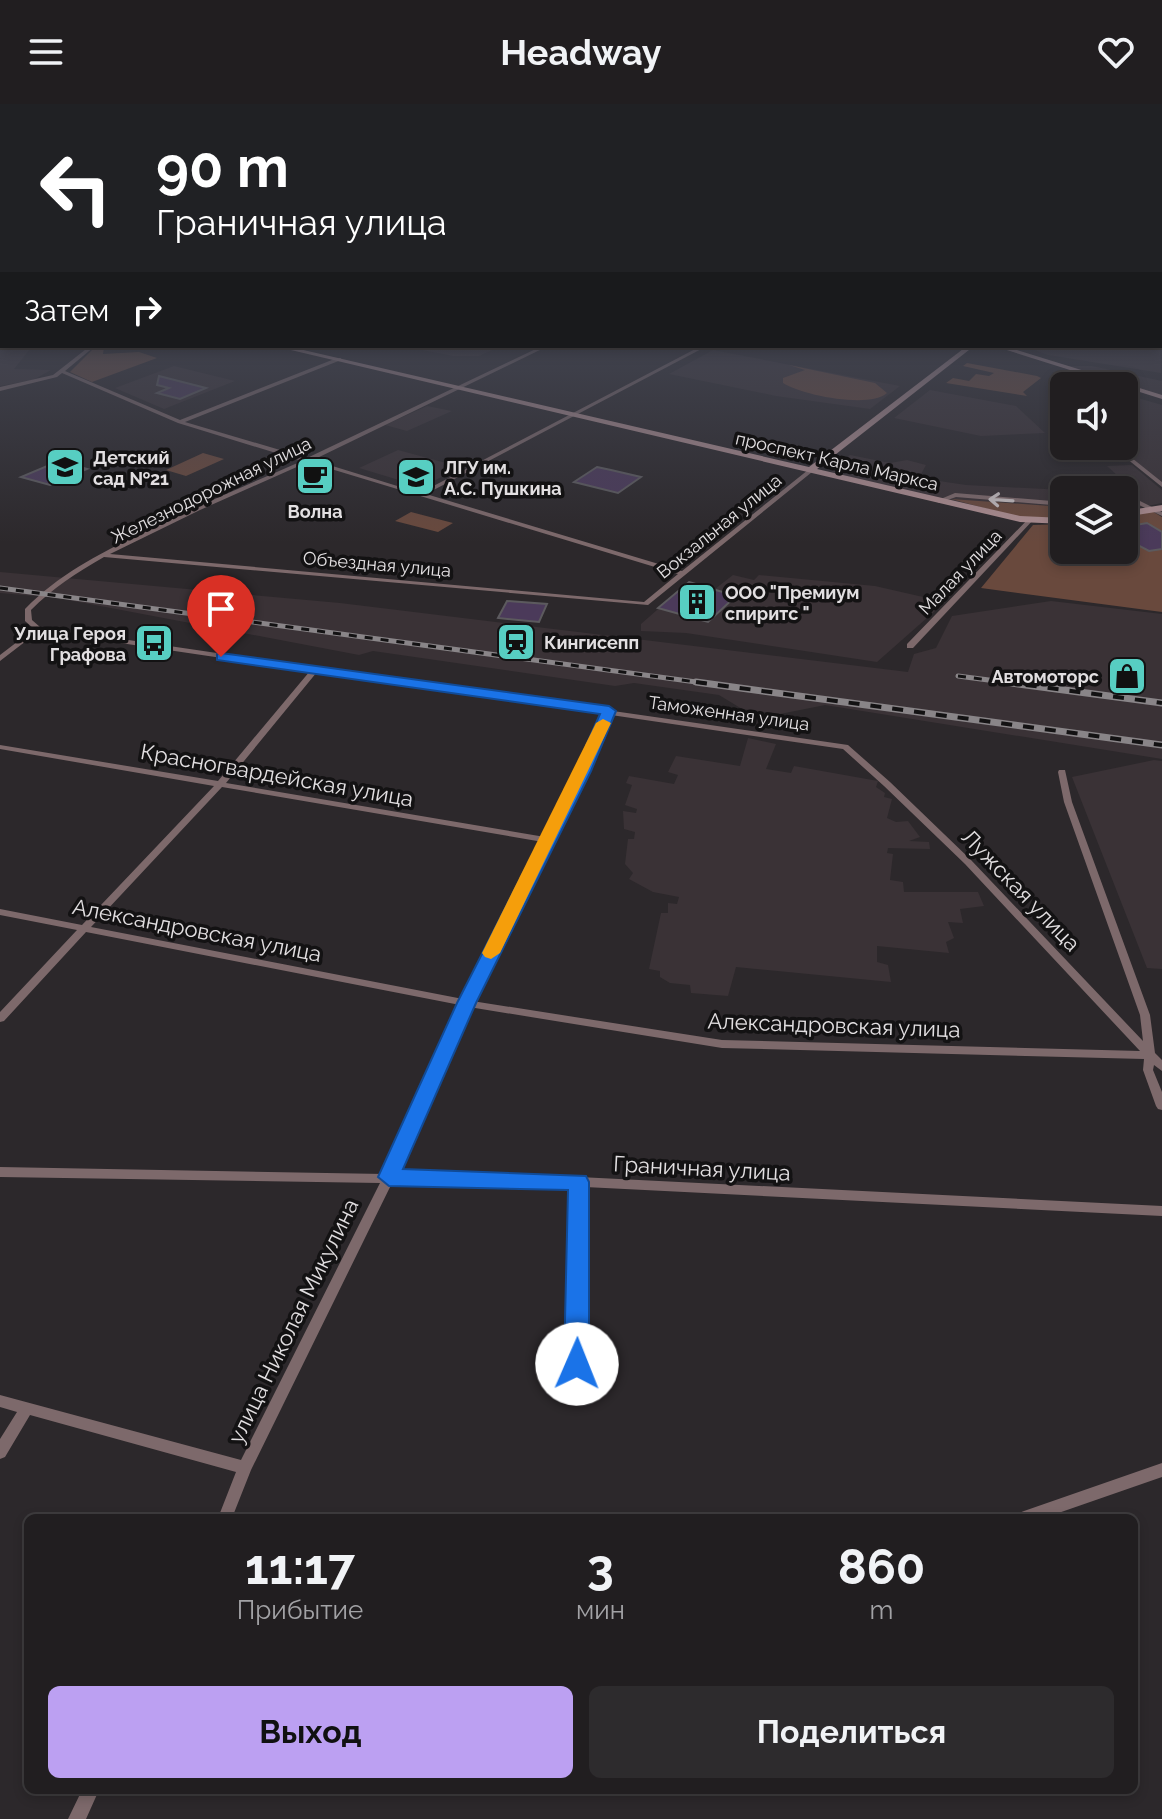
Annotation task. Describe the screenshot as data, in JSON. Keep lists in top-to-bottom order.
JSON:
{
  "streets": {
    "main road": ["проспект Карла Маркса"],
    "street": [
      "Железнодорожная улица",
      "Вокзальная улица",
      "Объездная улица",
      "Малая улица",
      "Таможенная улица",
      "Красногвардейская улица",
      "Лужская улица",
      "Александровская улица",
      "Граничная улица",
      "улица Николая Микулина"
    ]
  },
  "crossings": [
    ["проспект Карла Маркса", "Железнодорожная улица"],
    ["проспект Карла Маркса", "Вокзальная улица"],
    ["проспект Карла Маркса", "Малая улица"],
    ["Железнодорожная улица", "Объездная улица"],
    ["Железнодорожная улица", "Таможенная улица"],
    ["Вокзальная улица", "Объездная улица"],
    ["Таможенная улица", "Лужская улица"],
    ["Таможенная улица", "улица Николая Микулина"],
    ["Красногвардейская улица", "улица Николая Микулина"],
    ["Лужская улица", "Александровская улица"],
    ["Александровская улица", "улица Николая Микулина"],
    ["Граничная улица", "улица Николая Микулина"]
  ],
  "places": {
    "school or university": ["Детский сад №21", "ЛГУ им. А.С. Пушкина"],
    "cafe": ["Волна"],
    "building": ["ООО \"Премиум спиритс \""],
    "station": ["Кингисепп"],
    "bus stop": ["Улица Героя Графова"],
    "shop": ["Автомоторс"]
  },
  "page": {
    "header": "Headway",
    "turn": ["90 m", "Граничная улица"],
    "then": "Затем",
    "eta": [
      "11:17",
      "Прибытие",
      "3",
      "мин",
      "860",
      "m"
    ],
    "buttons": ["Выход", "Поделиться"]
  }
}
